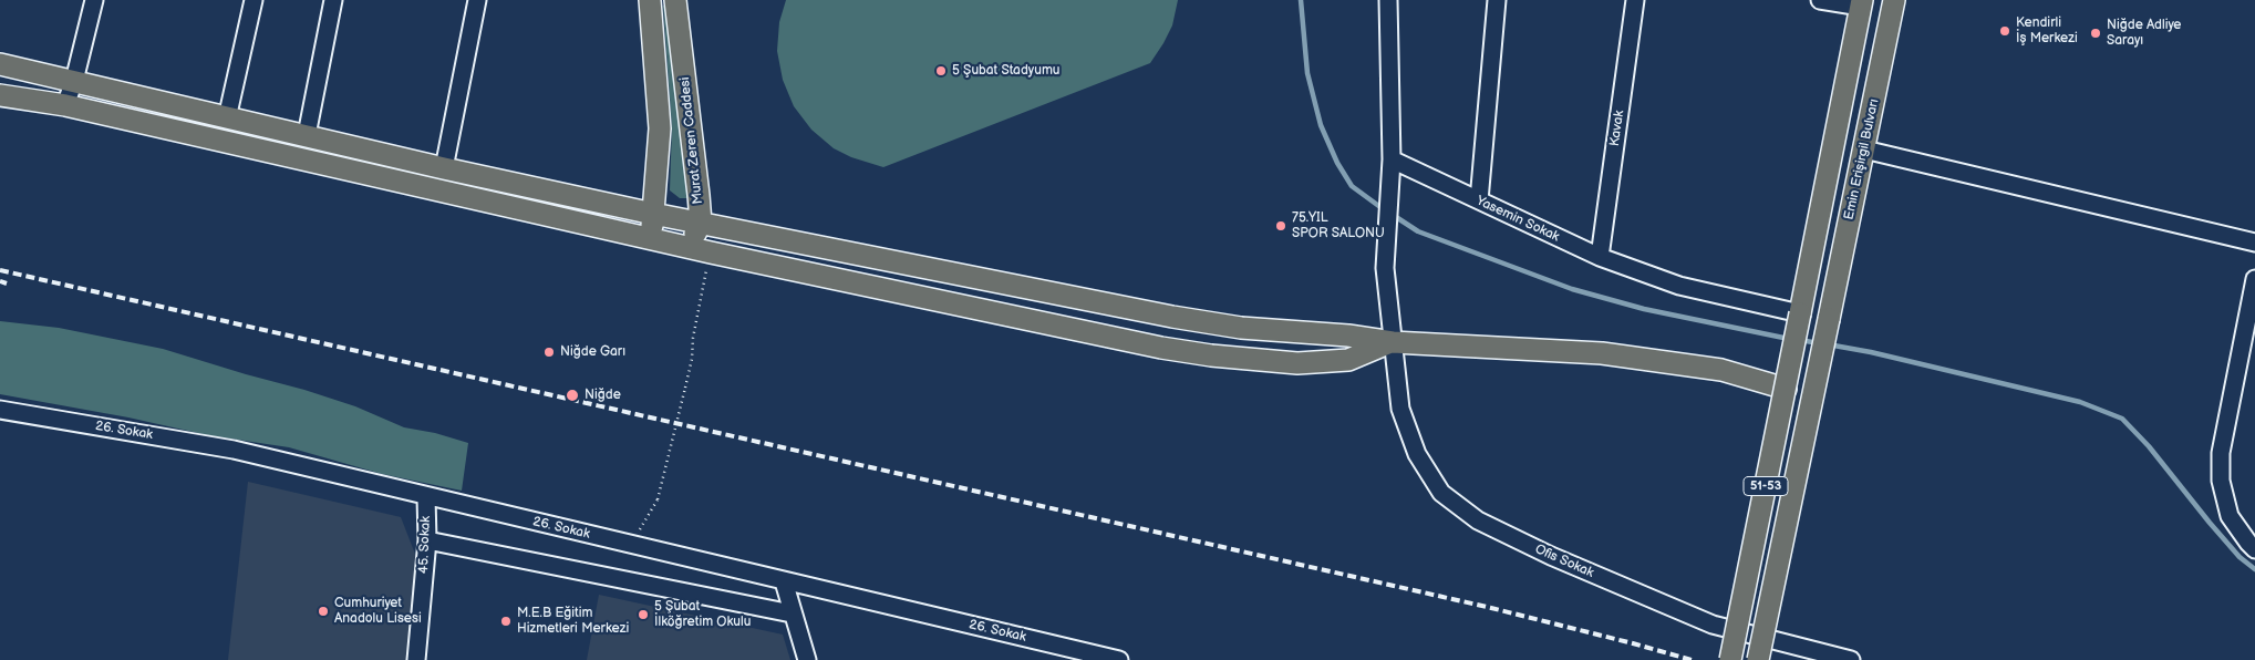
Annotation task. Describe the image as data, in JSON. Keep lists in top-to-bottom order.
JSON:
{
  "streets": {
    "main road": ["Murat Zeren Caddesi", "Emin Erişirgil Bulvarı", "51-53"],
    "street": [
      "Kavak",
      "Yasemin Sokak",
      "26. Sokak",
      "45. Sokak",
      "Ofis Sokak"
    ]
  },
  "crossings": [
    ["Kavak", "Yasemin Sokak"],
    ["Yasemin Sokak", "51-53"],
    ["Yasemin Sokak", "Ofis Sokak"],
    ["26. Sokak", "45. Sokak"]
  ],
  "places": [
    "Kendirli İş Merkezi",
    "Niğde Adliye Sarayı",
    "5 Şubat Stadyumu",
    "75.YIL SPOR SALONU",
    "Niğde Garı",
    "Niğde",
    "Cumhuriyet Anadolu Lisesi",
    "5 Şubat İlköğretim Okulu",
    "M.E.B Eğitim Hizmetleri Merkezi"
  ]
}
